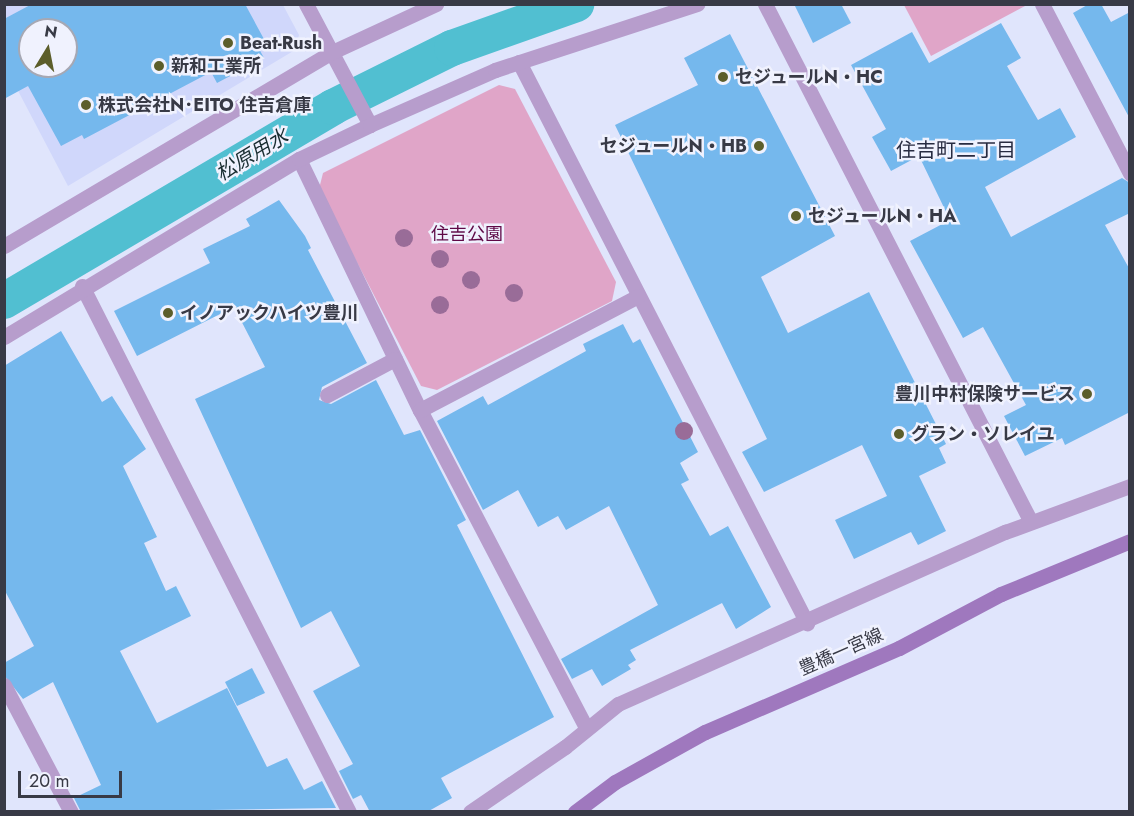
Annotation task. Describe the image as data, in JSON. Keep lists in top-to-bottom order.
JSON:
{
  "streets": {
    "main road": ["豊橋一宮線"]
  },
  "districts": ["住吉町二丁目"],
  "water": ["松原用水"],
  "parks": ["住吉公園"],
  "places": [
    "Beat-Rush",
    "新和工業所",
    "セジュールN・HC",
    "株式会社N･EITO 住吉倉庫",
    "セジュールN・HB",
    "セジュールN・HA",
    "イノアックハイツ豊川",
    "豊川中村保険サービス",
    "グラン・ソレイユ"
  ],
  "scale_bar": "20 m",
  "north": "top"
}
